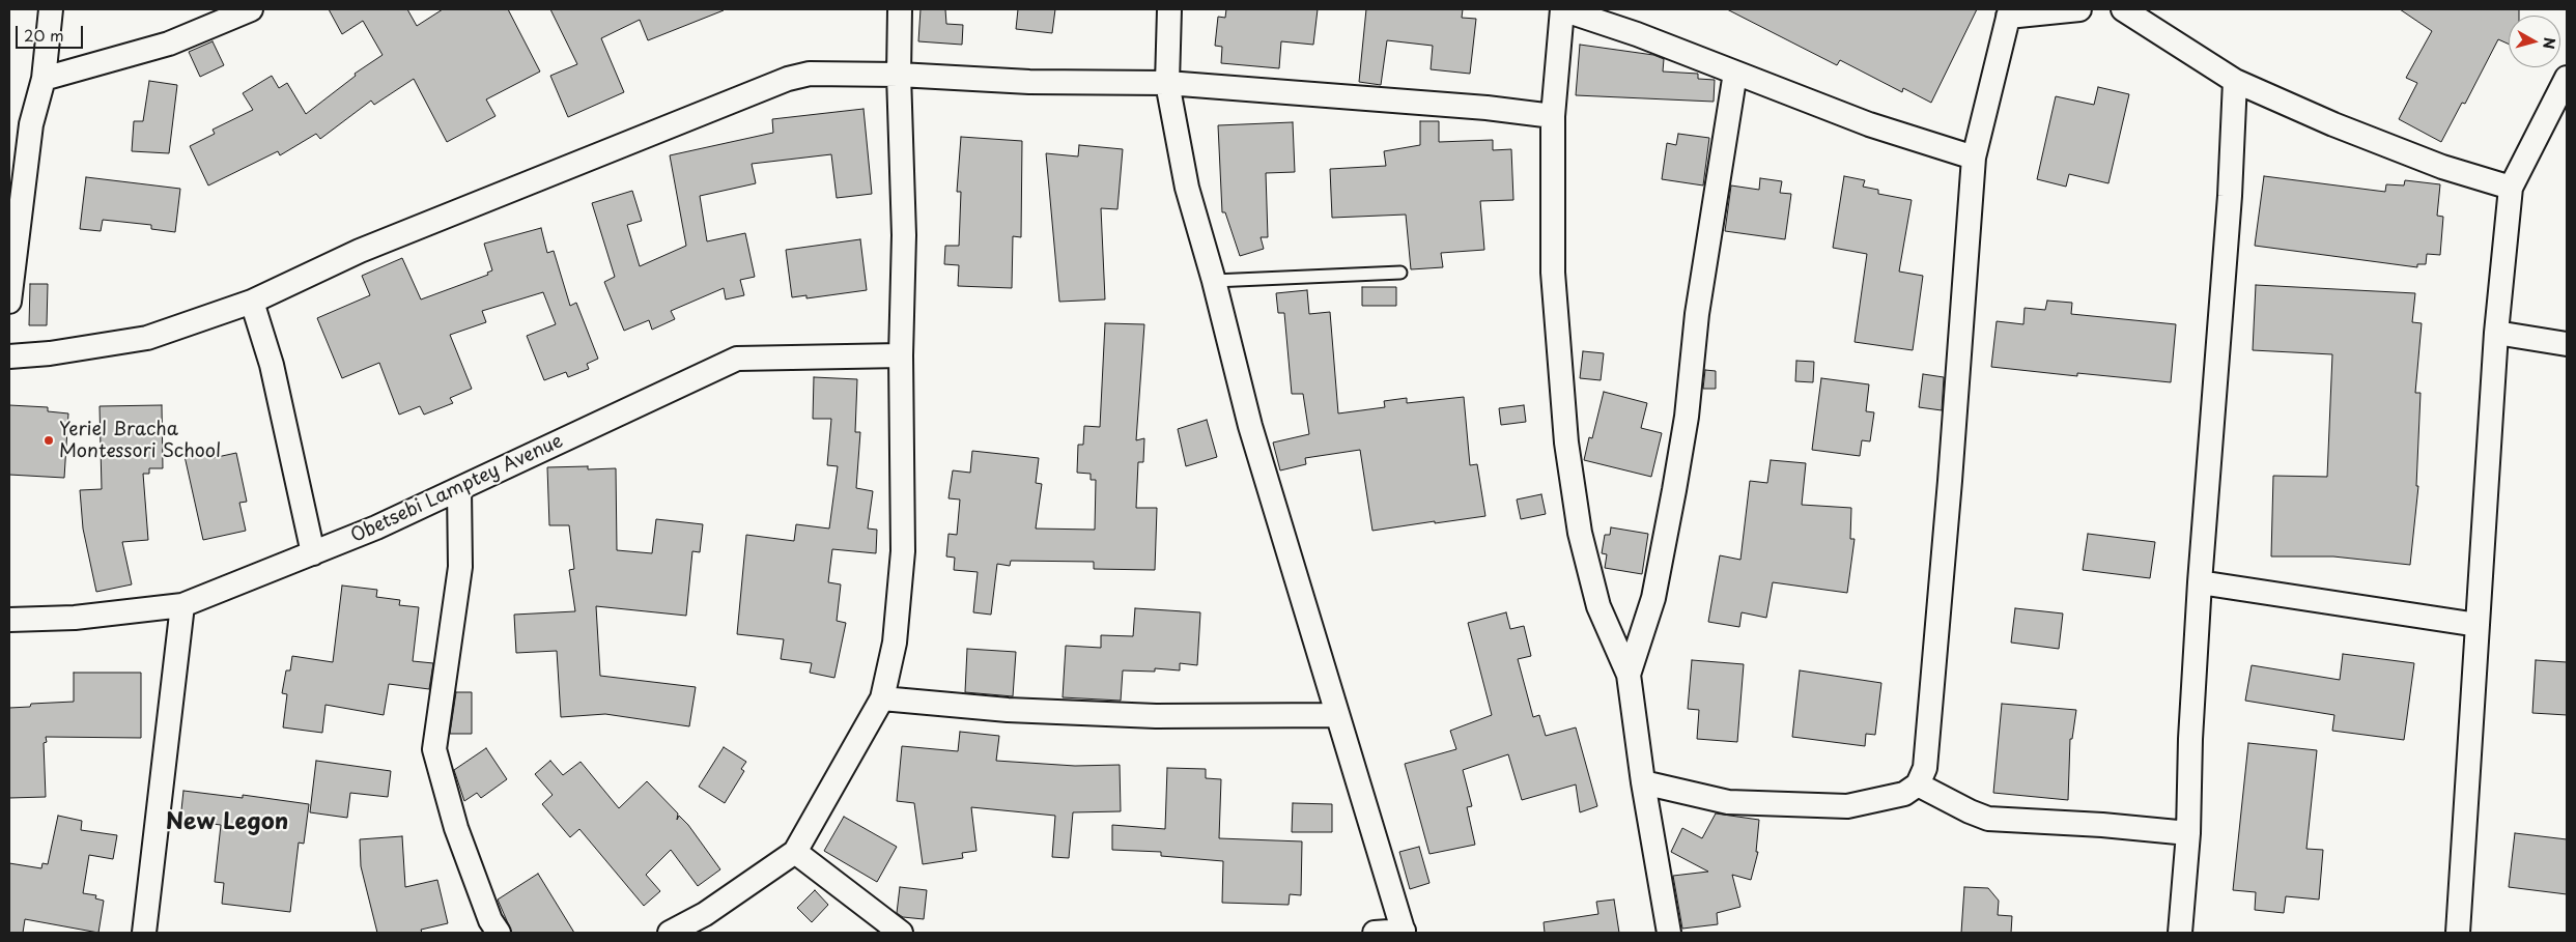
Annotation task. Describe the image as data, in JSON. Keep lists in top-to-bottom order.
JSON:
{
  "streets": {
    "street": ["Obetsebi Lamptey Avenue"]
  },
  "districts": ["New Legon"],
  "places": ["Yeriel Bracha Montessori School"],
  "scale_bar": "20 m",
  "north": "right"
}
